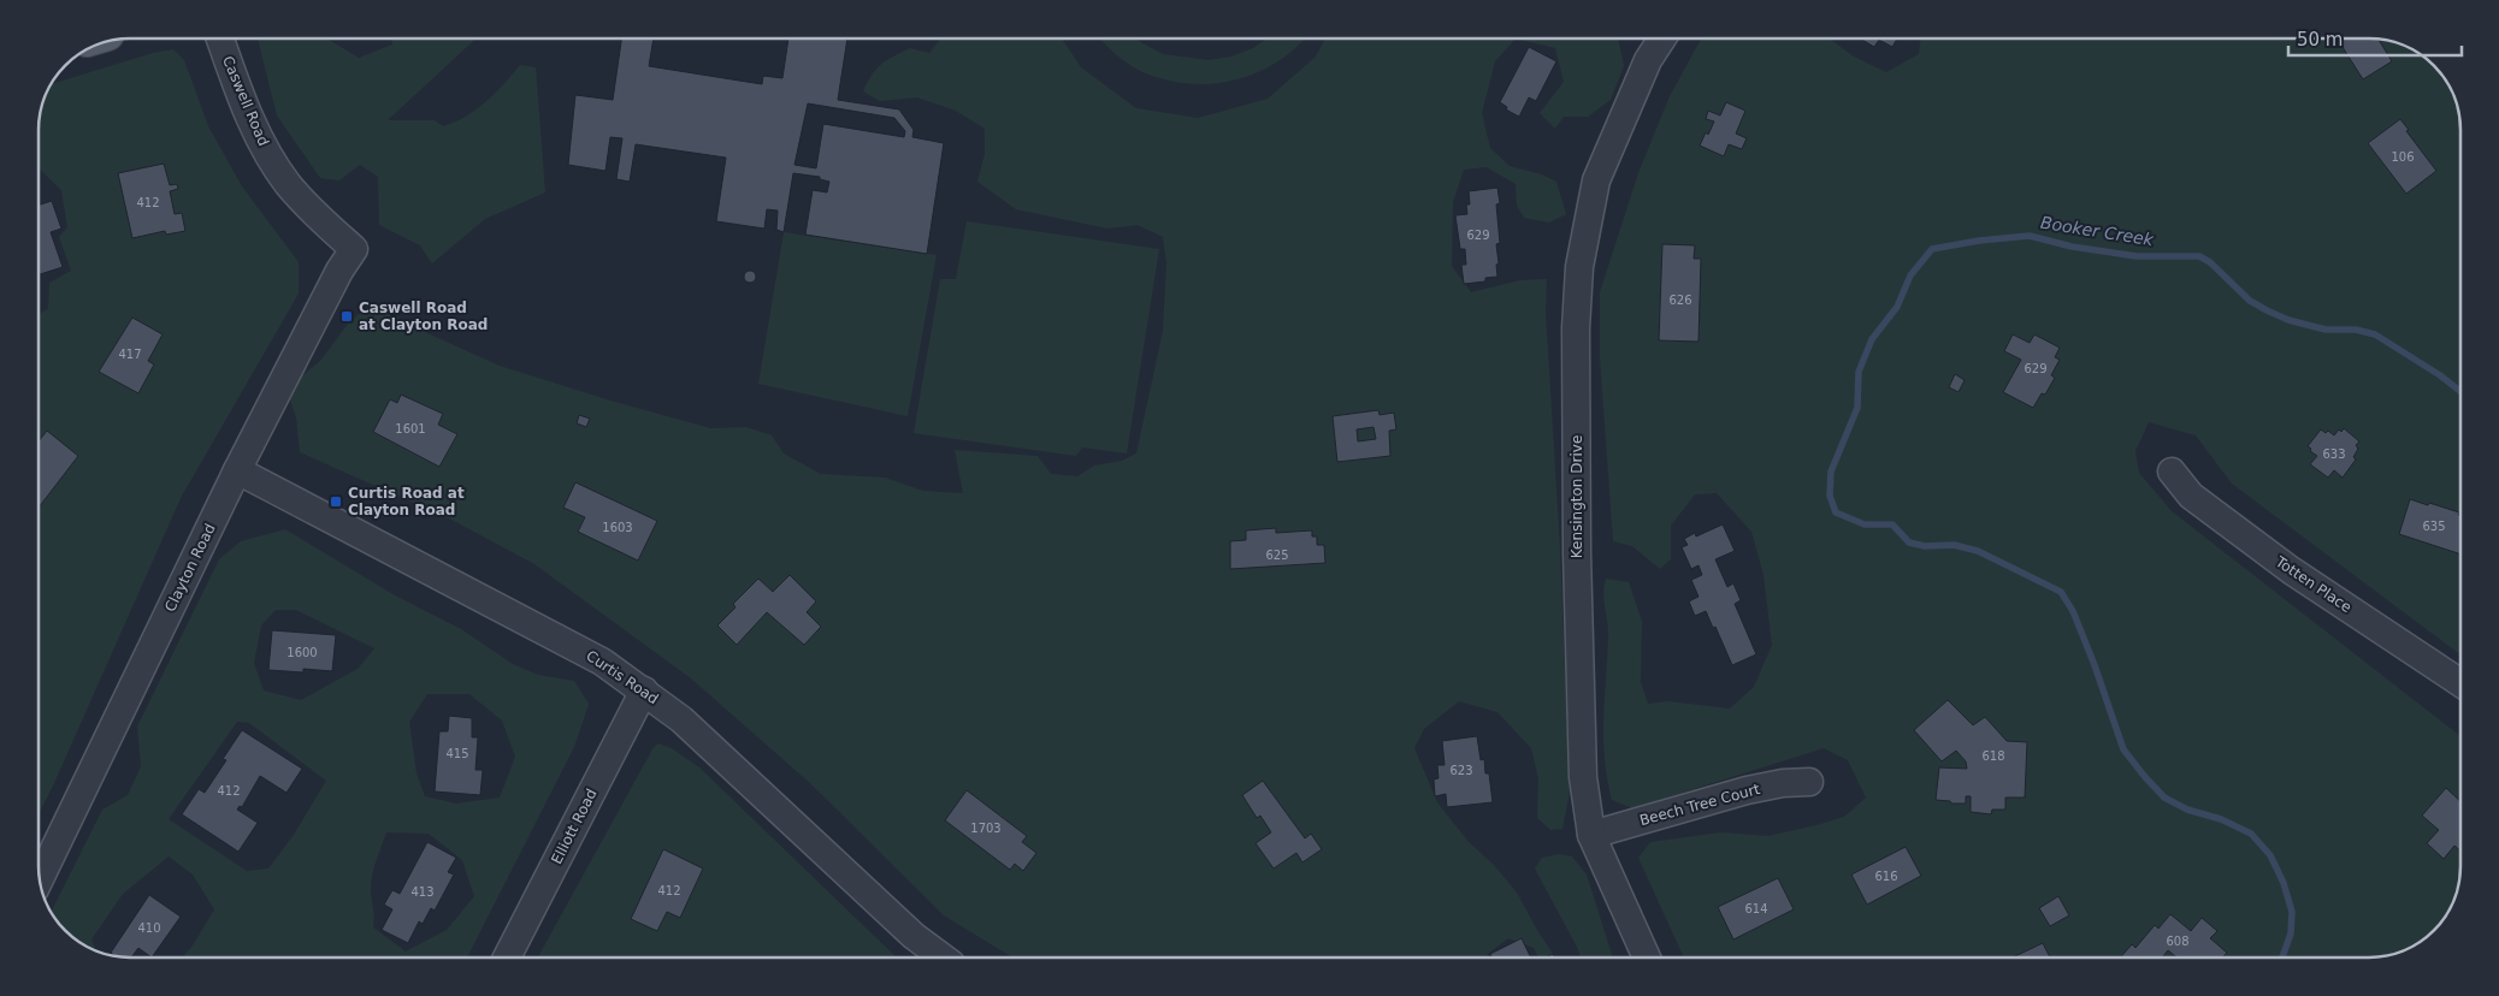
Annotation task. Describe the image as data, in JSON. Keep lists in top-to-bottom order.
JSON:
{
  "streets": {
    "street": [
      "Caswell Road",
      "Kensington Drive",
      "Clayton Road",
      "Totten Place",
      "Curtis Road",
      "Beech Tree Court",
      "Elliott Road"
    ]
  },
  "crossings": [
    ["Caswell Road", "Clayton Road"],
    ["Kensington Drive", "Beech Tree Court"],
    ["Clayton Road", "Curtis Road"],
    ["Curtis Road", "Elliott Road"]
  ],
  "water": ["Booker Creek"],
  "places": {
    "transit": ["Caswell Road at Clayton Road", "Curtis Road at Clayton Road"]
  },
  "house_numbers": [
    "106",
    "412",
    "629",
    "626",
    "417",
    "629",
    "1601",
    "633",
    "635",
    "1603",
    "625",
    "1600",
    "415",
    "618",
    "623",
    "412",
    "1703",
    "616",
    "412",
    "413",
    "614",
    "410",
    "608"
  ],
  "scale_bar": "50 m"
}
